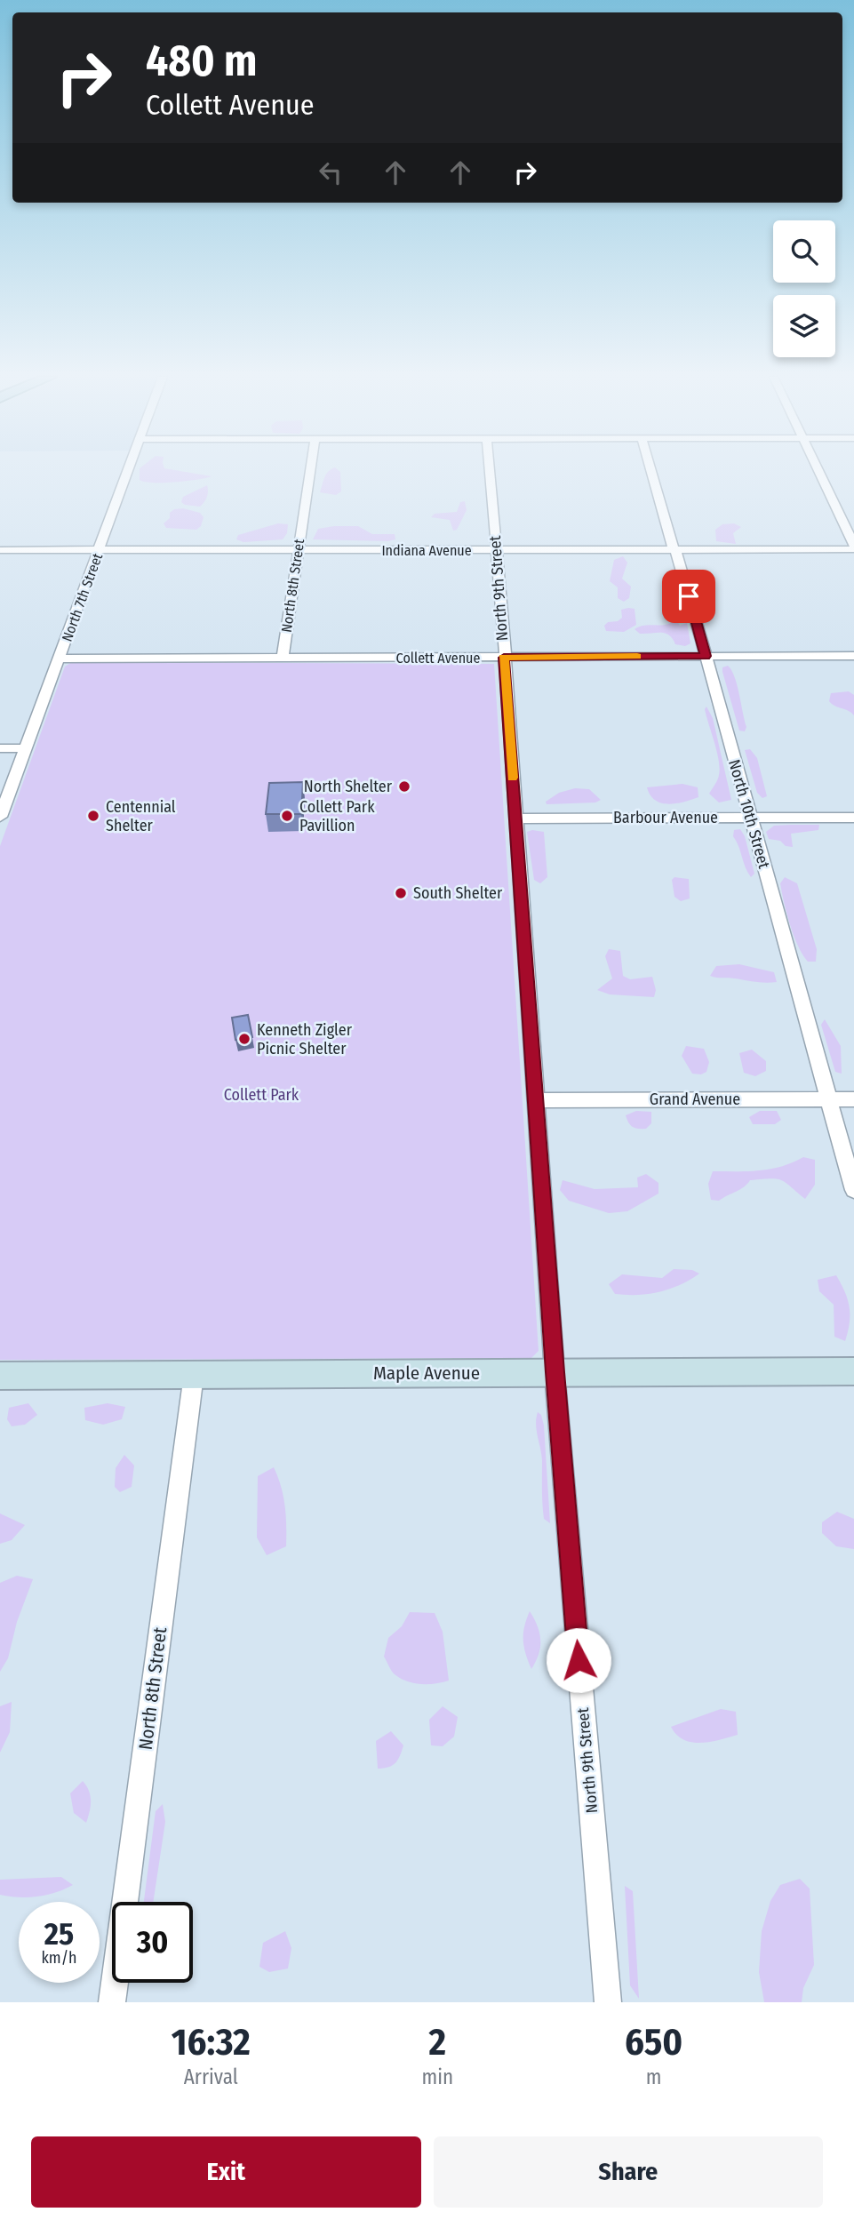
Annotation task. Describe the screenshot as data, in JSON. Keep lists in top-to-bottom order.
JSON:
{
  "streets": {
    "main road": ["Maple Avenue"],
    "street": [
      "Indiana Avenue",
      "North 8th Street",
      "North 9th Street",
      "North 7th Street",
      "Collett Avenue",
      "North 10th Street",
      "Barbour Avenue",
      "Grand Avenue"
    ]
  },
  "crossings": [
    ["Indiana Avenue", "North 8th Street"],
    ["Indiana Avenue", "North 9th Street"],
    ["Indiana Avenue", "North 7th Street"],
    ["Indiana Avenue", "North 10th Street"],
    ["North 8th Street", "Collett Avenue"],
    ["North 8th Street", "Maple Avenue"],
    ["North 9th Street", "Collett Avenue"],
    ["North 9th Street", "Barbour Avenue"],
    ["North 9th Street", "Grand Avenue"],
    ["North 9th Street", "Maple Avenue"],
    ["North 7th Street", "Collett Avenue"],
    ["Collett Avenue", "North 10th Street"],
    ["North 10th Street", "Barbour Avenue"],
    ["North 10th Street", "Grand Avenue"]
  ],
  "parks": ["Collett Park"],
  "places": [
    "North Shelter",
    "Centennial Shelter",
    "Collett Park Pavillion",
    "South Shelter",
    "Kenneth Zigler Picnic Shelter"
  ],
  "page": {
    "turn": ["480 m", "Collett Avenue"],
    "speed": "25 km/h",
    "limit": "30",
    "eta": [
      "16:32",
      "Arrival",
      "2",
      "min",
      "650",
      "m"
    ],
    "buttons": ["Exit", "Share"]
  }
}
